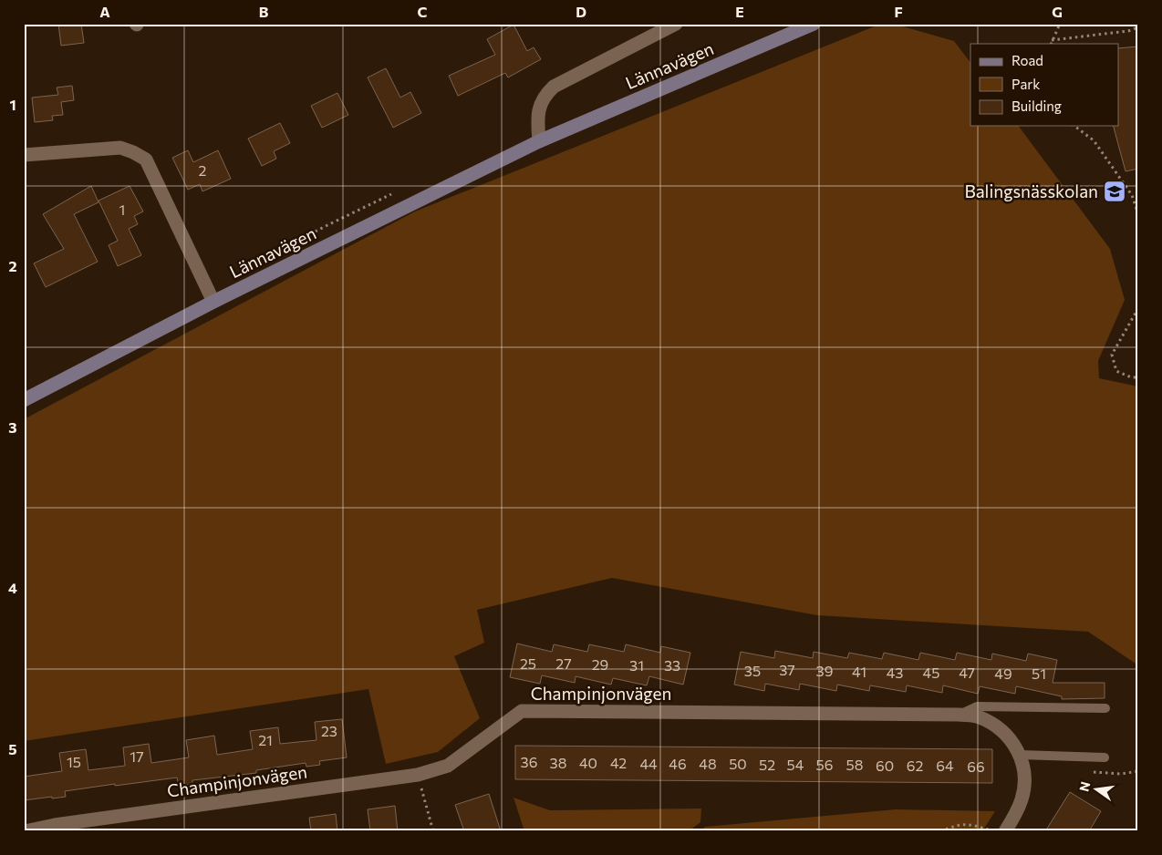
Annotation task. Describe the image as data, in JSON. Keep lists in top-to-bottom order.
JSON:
{
  "streets": {
    "main road": ["Lännavägen"],
    "street": ["Champinjonvägen"]
  },
  "places": {
    "school or university": ["Balingsnässkolan"]
  },
  "house_numbers": [
    "2",
    "1",
    "25",
    "27",
    "29",
    "31",
    "33",
    "37",
    "35",
    "39",
    "41",
    "43",
    "45",
    "47",
    "49",
    "51",
    "23",
    "21",
    "17",
    "15",
    "36",
    "38",
    "40",
    "42",
    "44",
    "46",
    "48",
    "50",
    "52",
    "54",
    "56",
    "58",
    "60",
    "62",
    "64",
    "66"
  ],
  "legend": ["Road", "Park", "Building"],
  "north": "left",
  "grid": {
    "columns": [
      "A",
      "B",
      "C",
      "D",
      "E",
      "F",
      "G"
    ],
    "rows": [
      "1",
      "2",
      "3",
      "4",
      "5"
    ]
  }
}
